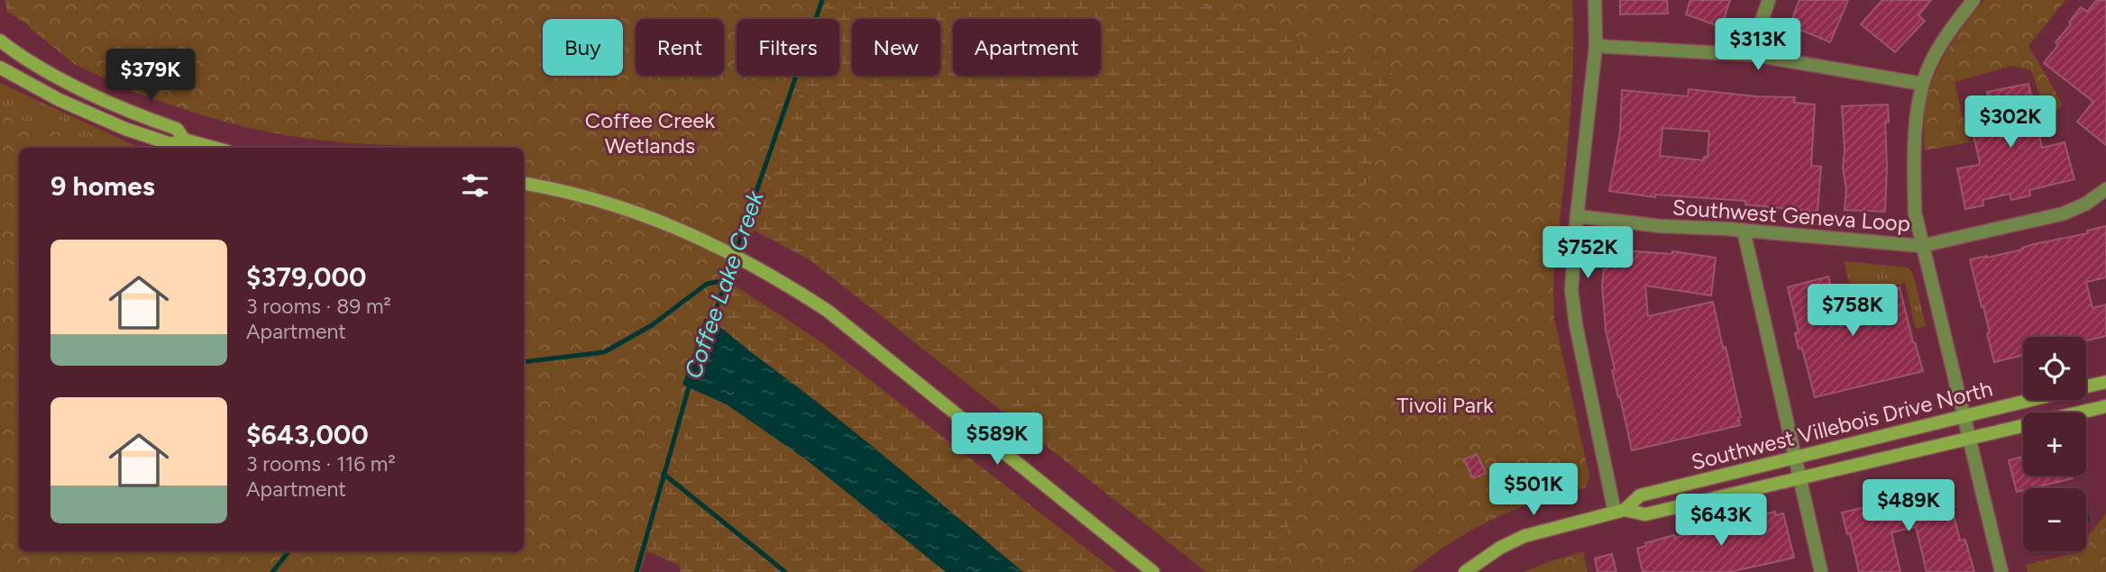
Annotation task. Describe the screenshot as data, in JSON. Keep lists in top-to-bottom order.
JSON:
{
  "streets": {
    "main road": ["Southwest Villebois Drive North"],
    "street": ["Southwest Geneva Loop"]
  },
  "water": ["Coffee Lake Creek"],
  "parks": ["Coffee Creek Wetlands", "Tivoli Park"],
  "page": {
    "price": [
      "$313K",
      "$379K",
      "$302K",
      "$752K",
      "$758K",
      "$589K",
      "$501K",
      "$489K",
      "$643K"
    ],
    "chip": [
      "Buy",
      "Rent",
      "Filters",
      "New",
      "Apartment"
    ],
    "heading": "9 homes",
    "list": [
      {
        "name": "$379,000",
        "note": "3 rooms · 89 m² · Apartment"
      },
      {
        "name": "$643,000",
        "note": "3 rooms · 116 m² · Apartment"
      }
    ],
    "map_buttons": ["+", "−"]
  }
}
